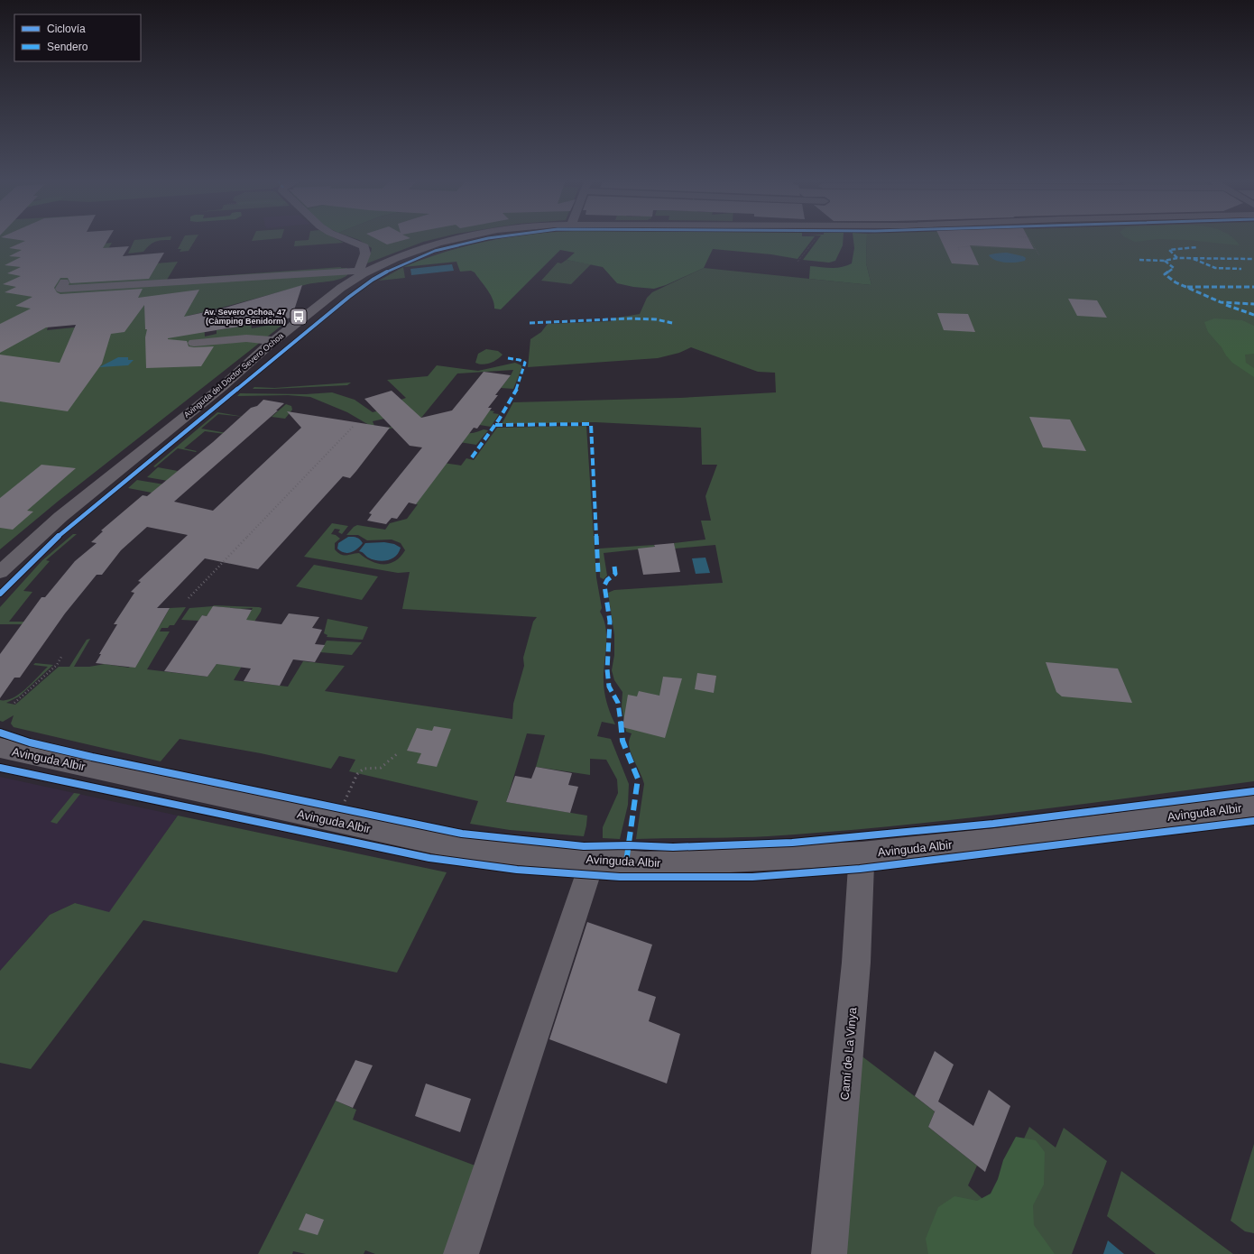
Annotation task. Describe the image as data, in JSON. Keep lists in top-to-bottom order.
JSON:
{
  "streets": {
    "street": ["Avinguda del Doctor Severo Ochoa", "Avinguda Albir", "Camí de La Vinya"]
  },
  "crossings": [
    ["Avinguda Albir", "Camí de La Vinya"]
  ],
  "places": {
    "bus stop": ["Av. Severo Ochoa, 47 (Càmping Benidorm)"]
  },
  "legend": ["Ciclovía", "Sendero"]
}
